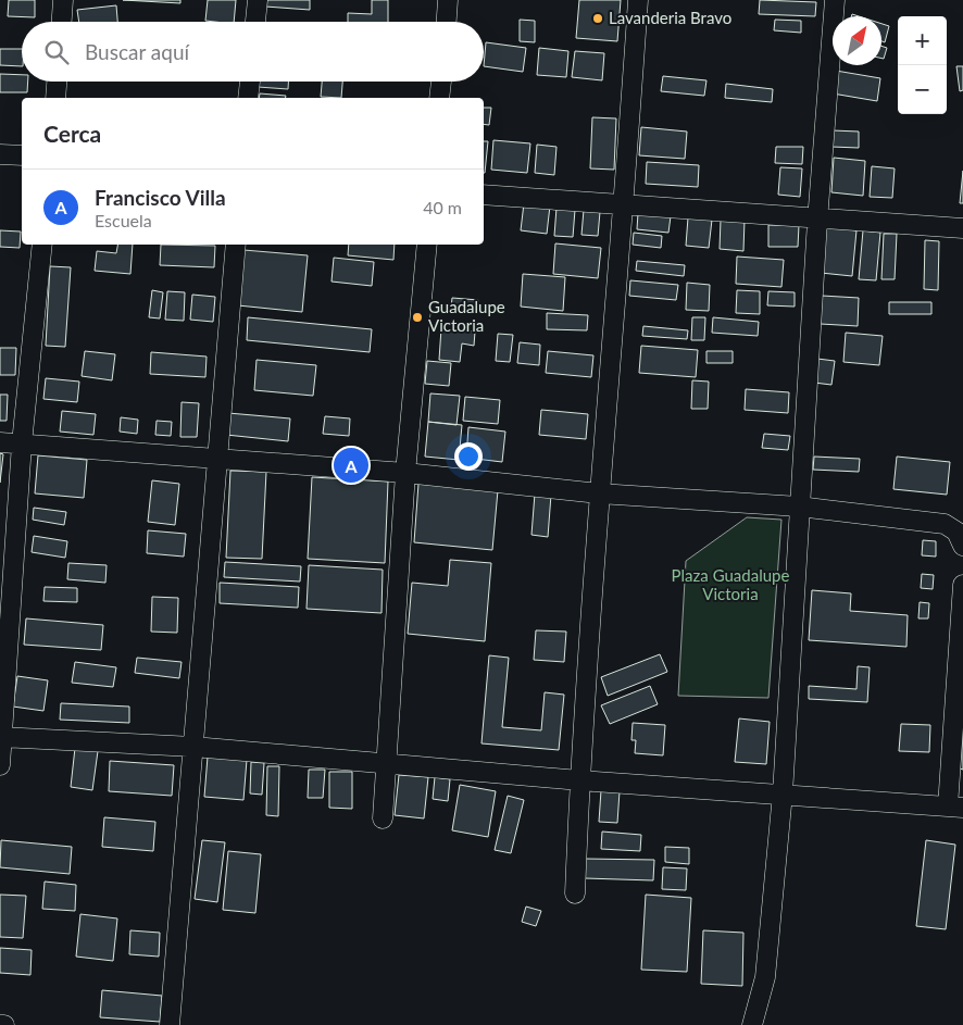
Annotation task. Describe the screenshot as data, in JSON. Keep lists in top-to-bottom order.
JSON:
{
  "parks": ["Plaza Guadalupe Victoria"],
  "places": ["Lavanderia Bravo", "Guadalupe Victoria"],
  "north": "top right",
  "page": {
    "map_buttons": ["+", "−"],
    "search": "Buscar aquí",
    "heading": "Cerca",
    "list": [
      {
        "mark": "A",
        "name": "Francisco Villa",
        "note": "Escuela",
        "value": "40 m"
      }
    ],
    "pins": "A"
  }
}
